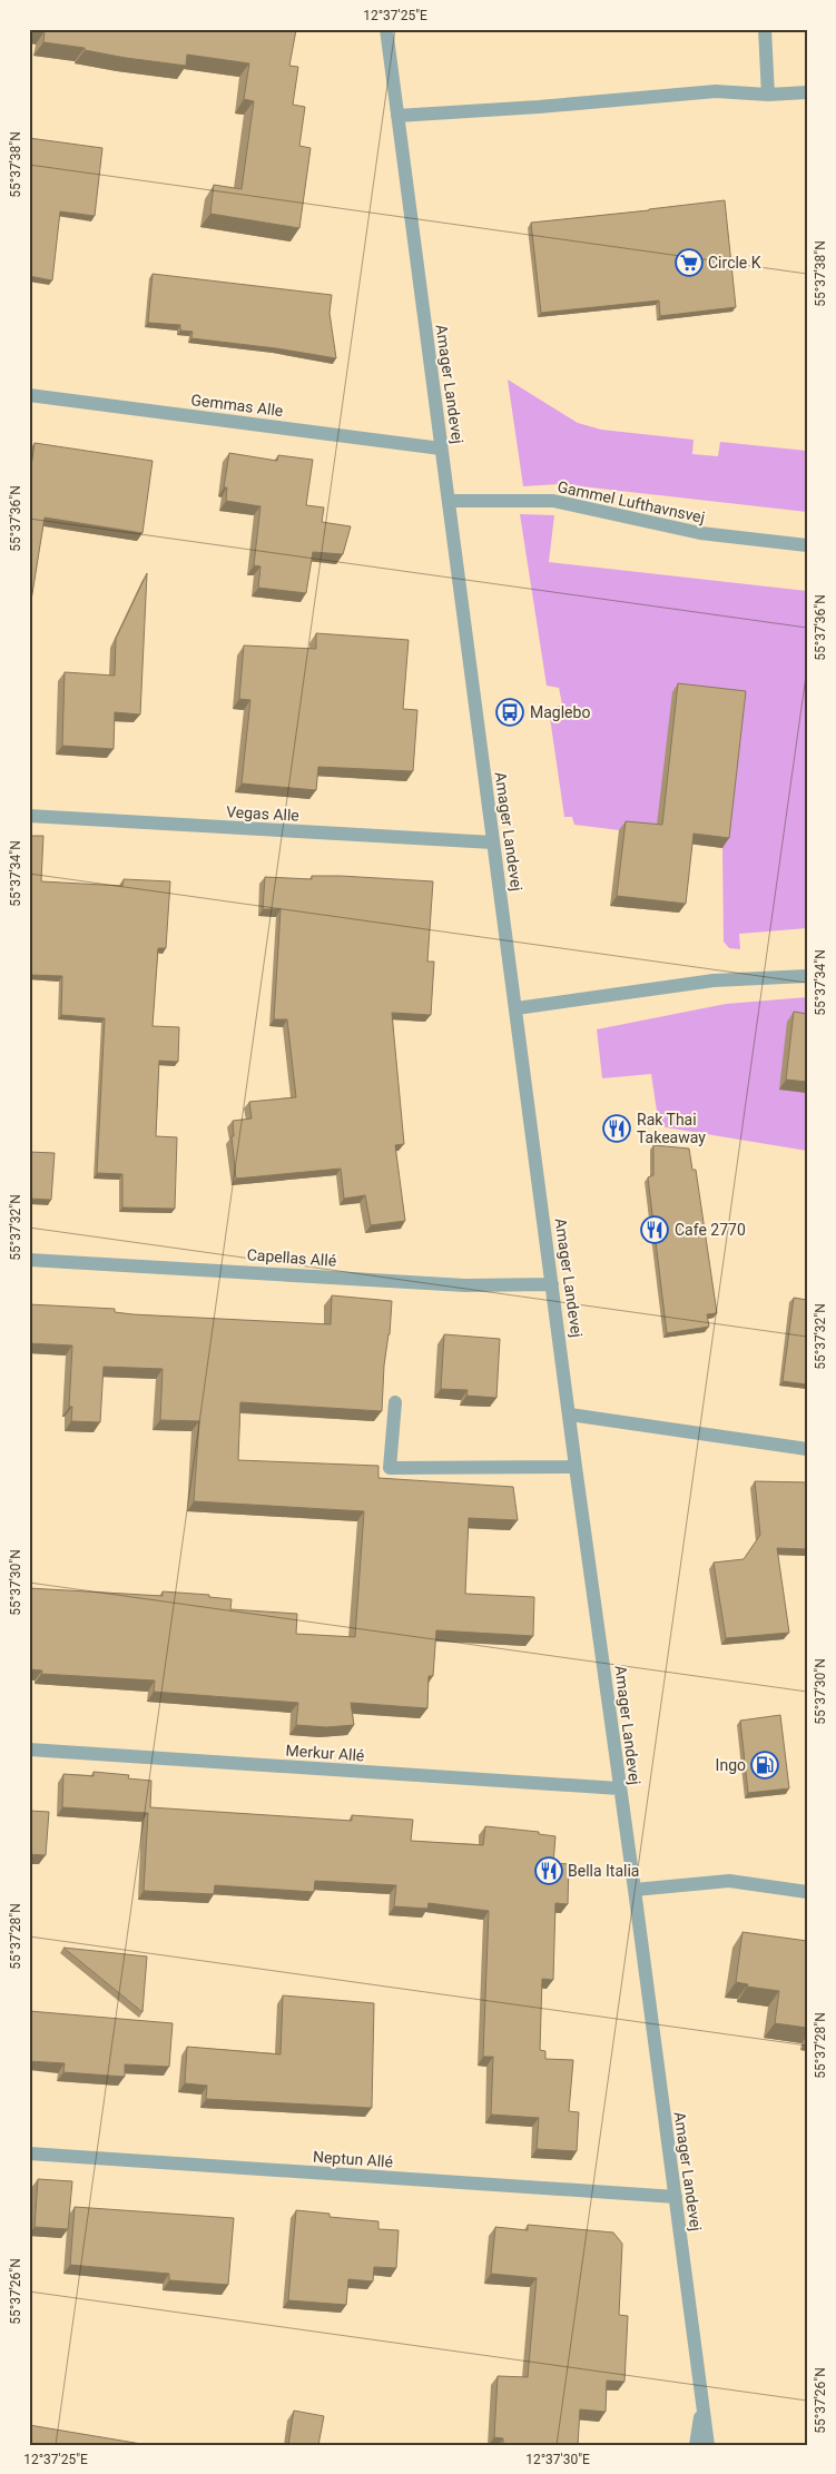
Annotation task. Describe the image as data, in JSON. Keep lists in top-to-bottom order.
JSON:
{
  "streets": {
    "street": [
      "Amager Landevej",
      "Gemmas Alle",
      "Gammel Lufthavnsvej",
      "Vegas Alle",
      "Capellas Allé",
      "Merkur Allé",
      "Neptun Allé"
    ]
  },
  "crossings": [
    ["Amager Landevej", "Gemmas Alle"],
    ["Amager Landevej", "Gammel Lufthavnsvej"],
    ["Amager Landevej", "Vegas Alle"],
    ["Amager Landevej", "Capellas Allé"],
    ["Amager Landevej", "Merkur Allé"],
    ["Amager Landevej", "Neptun Allé"]
  ],
  "places": {
    "supermarket": ["Circle K"],
    "bus stop": ["Maglebo"],
    "restaurant": ["Rak Thai Takeaway", "Cafe 2770", "Bella Italia"],
    "fuel station": ["Ingo"]
  },
  "coordinates": [
    "12°37'25\"E",
    "55°37'38\"N",
    "55°37'36\"N",
    "55°37'34\"N",
    "55°37'32\"N",
    "55°37'30\"N",
    "55°37'28\"N",
    "55°37'26\"N",
    "12°37'30\"E"
  ]
}
